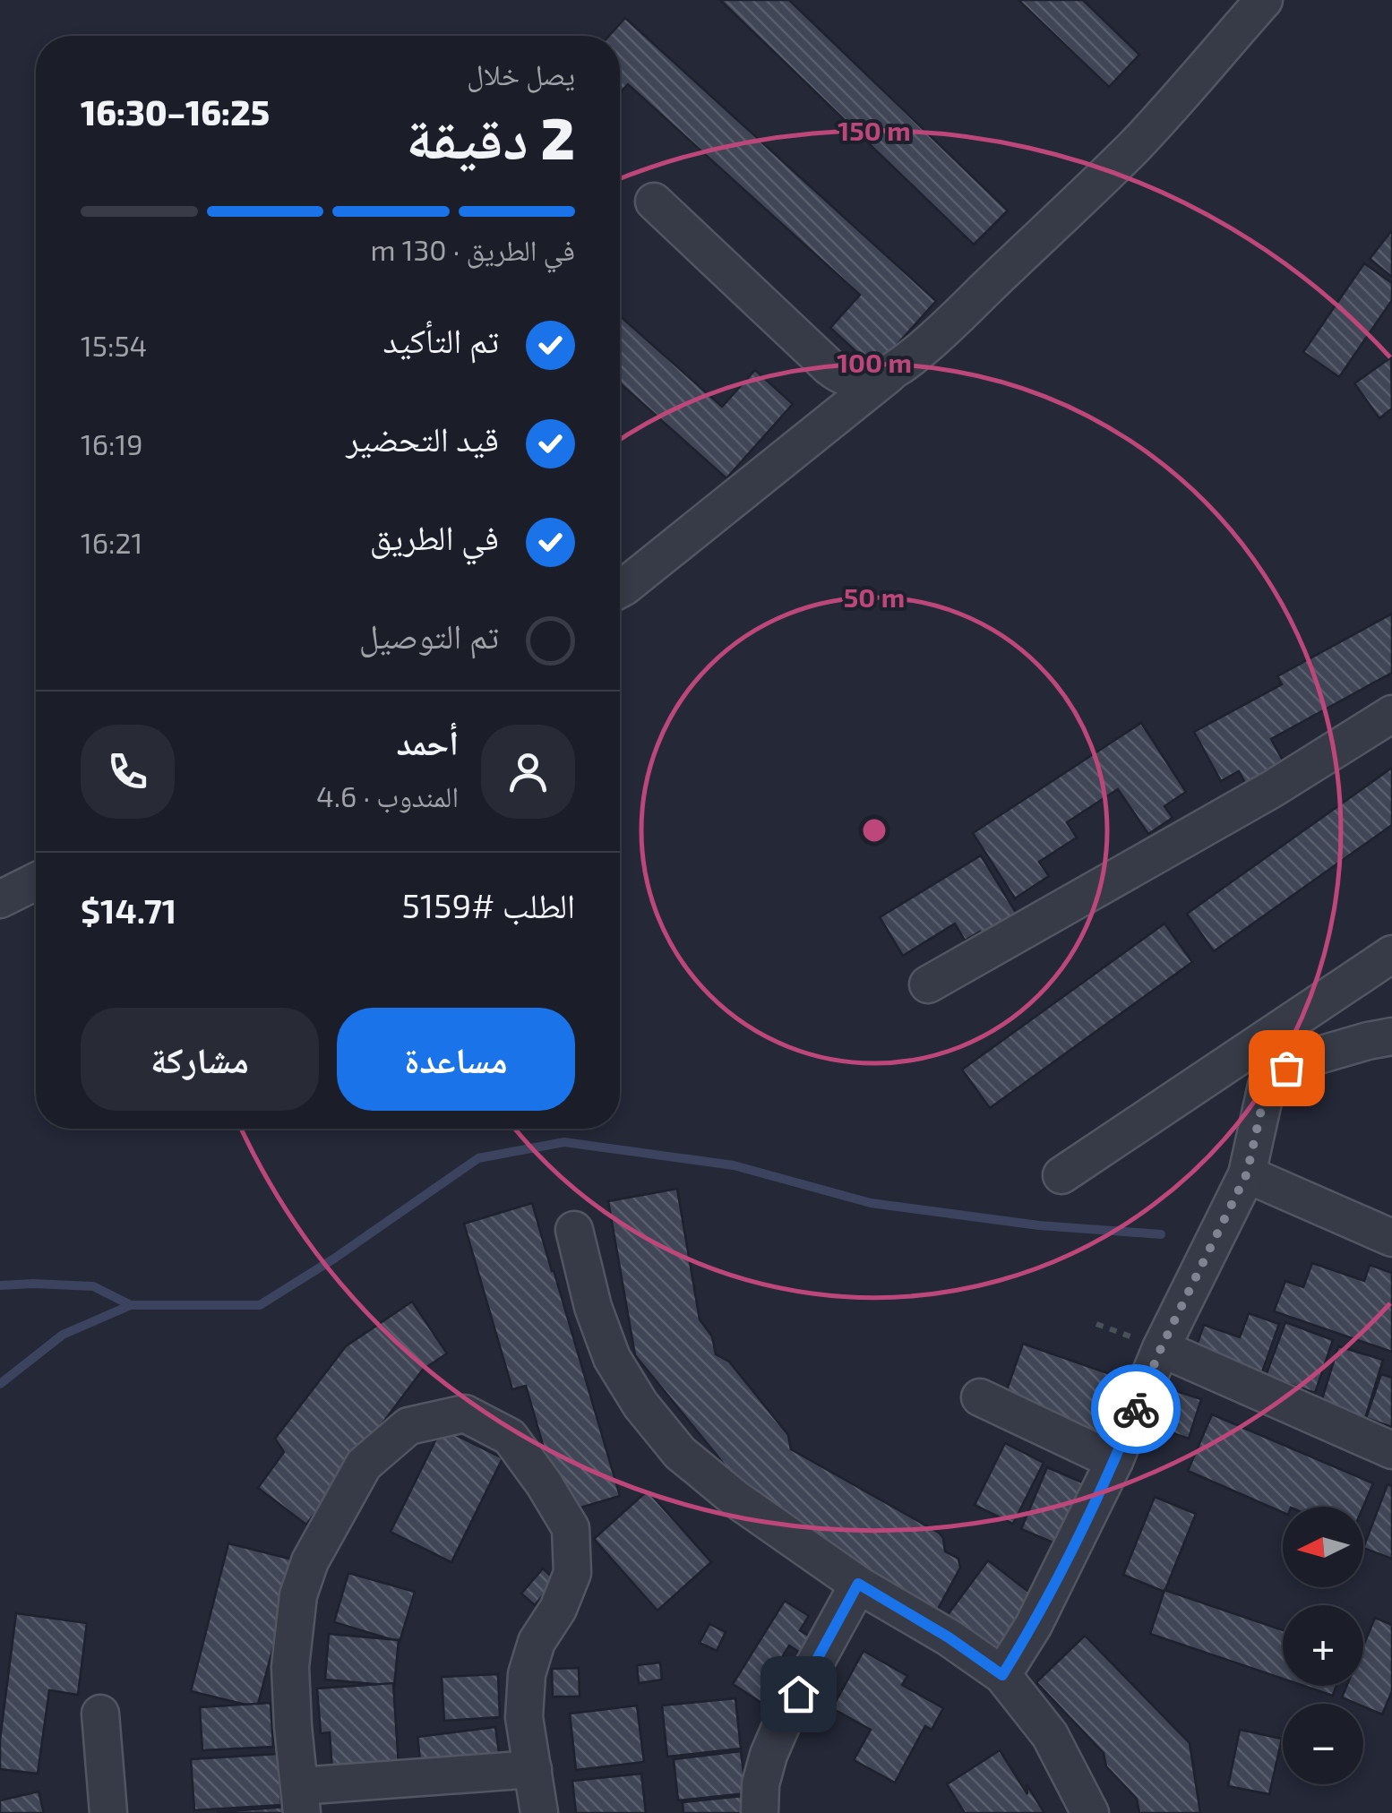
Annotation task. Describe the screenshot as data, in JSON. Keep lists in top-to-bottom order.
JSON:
{
  "north": "left",
  "page": {
    "heading": ["2 دقيقة", "يصل خلال", "16:25–16:30"],
    "panel": [
      "أحمد",
      "المندوب · 4.6",
      "الطلب #5159",
      "$14.71"
    ],
    "bar": "في الطريق · 130 m",
    "list": [
      ["تم التأكيد", "15:54"],
      ["قيد التحضير", "16:19"],
      ["في الطريق", "16:21"],
      "تم التوصيل"
    ],
    "buttons": ["مساعدة", "مشاركة"],
    "map_buttons": ["+", "−"]
  },
  "rings": ["150 m", "100 m", "50 m"]
}
